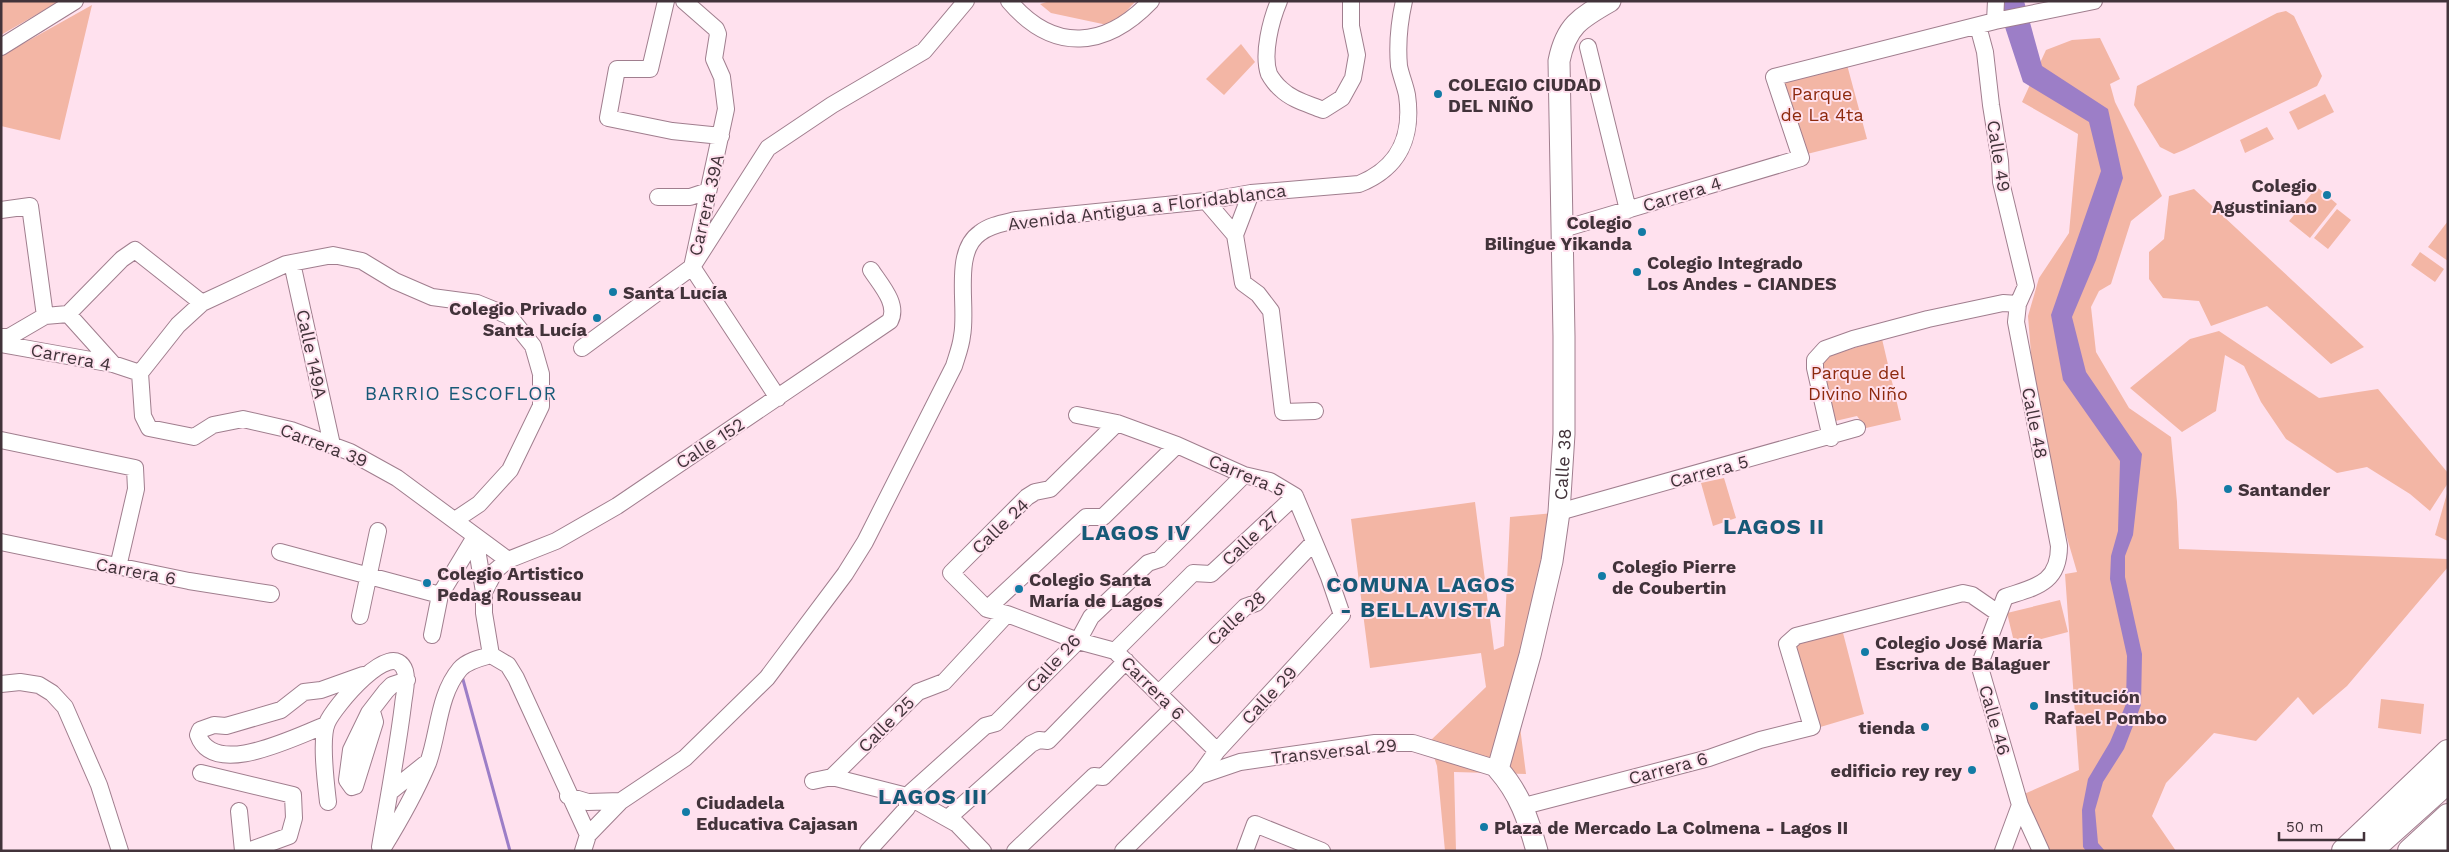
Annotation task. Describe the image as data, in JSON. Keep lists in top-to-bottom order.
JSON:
{
  "streets": {
    "main road": ["Calle 38"],
    "street": [
      "Calle 49",
      "Carrera 4",
      "Carrera 39A",
      "Avenida Antigua a Floridablanca",
      "Calle 149A",
      "Calle 48",
      "Calle 152",
      "Carrera 39",
      "Carrera 5",
      "Calle 24",
      "Calle 27",
      "Carrera 6",
      "Calle 28",
      "Calle 26",
      "Calle 29",
      "Calle 46",
      "Calle 25",
      "Transversal 29"
    ]
  },
  "crossings": [
    ["Calle 49", "Carrera 4"],
    ["Calle 49", "Calle 48"],
    ["Carrera 4", "Carrera 39"],
    ["Carrera 4", "Calle 38"],
    ["Carrera 39A", "Calle 152"],
    ["Calle 149A", "Carrera 39"],
    ["Calle 48", "Calle 46"],
    ["Calle 152", "Carrera 39"],
    ["Calle 38", "Carrera 5"],
    ["Calle 38", "Transversal 29"],
    ["Carrera 5", "Calle 24"],
    ["Carrera 5", "Calle 27"],
    ["Carrera 5", "Calle 28"],
    ["Carrera 5", "Calle 26"],
    ["Carrera 5", "Calle 29"],
    ["Calle 24", "Carrera 6"],
    ["Calle 27", "Carrera 6"],
    ["Carrera 6", "Calle 28"],
    ["Carrera 6", "Calle 26"],
    ["Carrera 6", "Calle 29"],
    ["Carrera 6", "Calle 46"],
    ["Carrera 6", "Calle 25"],
    ["Calle 29", "Transversal 29"]
  ],
  "districts": [
    "BARRIO ESCOFLOR",
    "LAGOS II",
    "LAGOS IV",
    "COMUNA LAGOS - BELLAVISTA",
    "LAGOS III"
  ],
  "parks": ["Parque de La 4ta", "Parque del Divino Niño"],
  "places": [
    "COLEGIO CIUDAD DEL NIÑO",
    "Colegio Agustiniano",
    "Colegio Bilingue Yikanda",
    "Colegio Integrado Los Andes - CIANDES",
    "Santa Lucía",
    "Colegio Privado Santa Lucía",
    "Santander",
    "Colegio Pierre de Coubertin",
    "Colegio Artistico Pedag Rousseau",
    "Colegio Santa María de Lagos",
    "Colegio José María Escriva de Balaguer",
    "Institución Rafael Pombo",
    "tienda",
    "edificio rey rey",
    "Ciudadela Educativa Cajasan",
    "Plaza de Mercado La Colmena - Lagos II"
  ],
  "scale_bar": "50 m"
}
